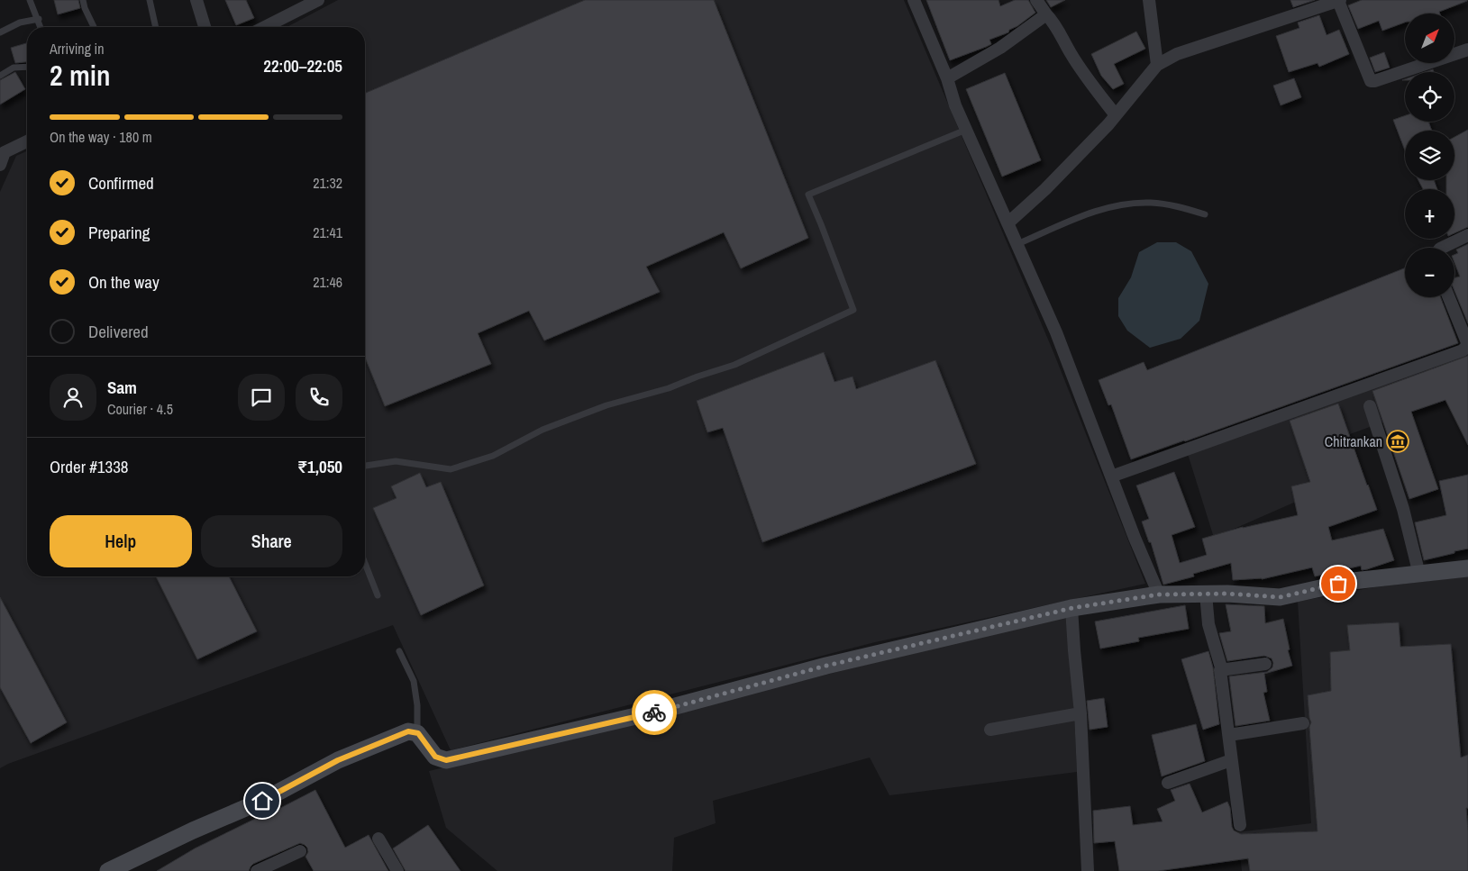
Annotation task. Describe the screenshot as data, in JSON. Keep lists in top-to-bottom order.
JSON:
{
  "places": {
    "museum": ["Chitrankan"]
  },
  "north": "top right",
  "page": {
    "map_buttons": ["+", "−"],
    "heading": ["2 min", "Arriving in", "22:00–22:05"],
    "panel": [
      "Sam",
      "Courier · 4.5",
      "Order #1338",
      "₹1,050"
    ],
    "bar": "On the way · 180 m",
    "list": [
      ["Confirmed", "21:32"],
      ["Preparing", "21:41"],
      ["On the way", "21:46"],
      "Delivered"
    ],
    "buttons": ["Help", "Share"]
  }
}
